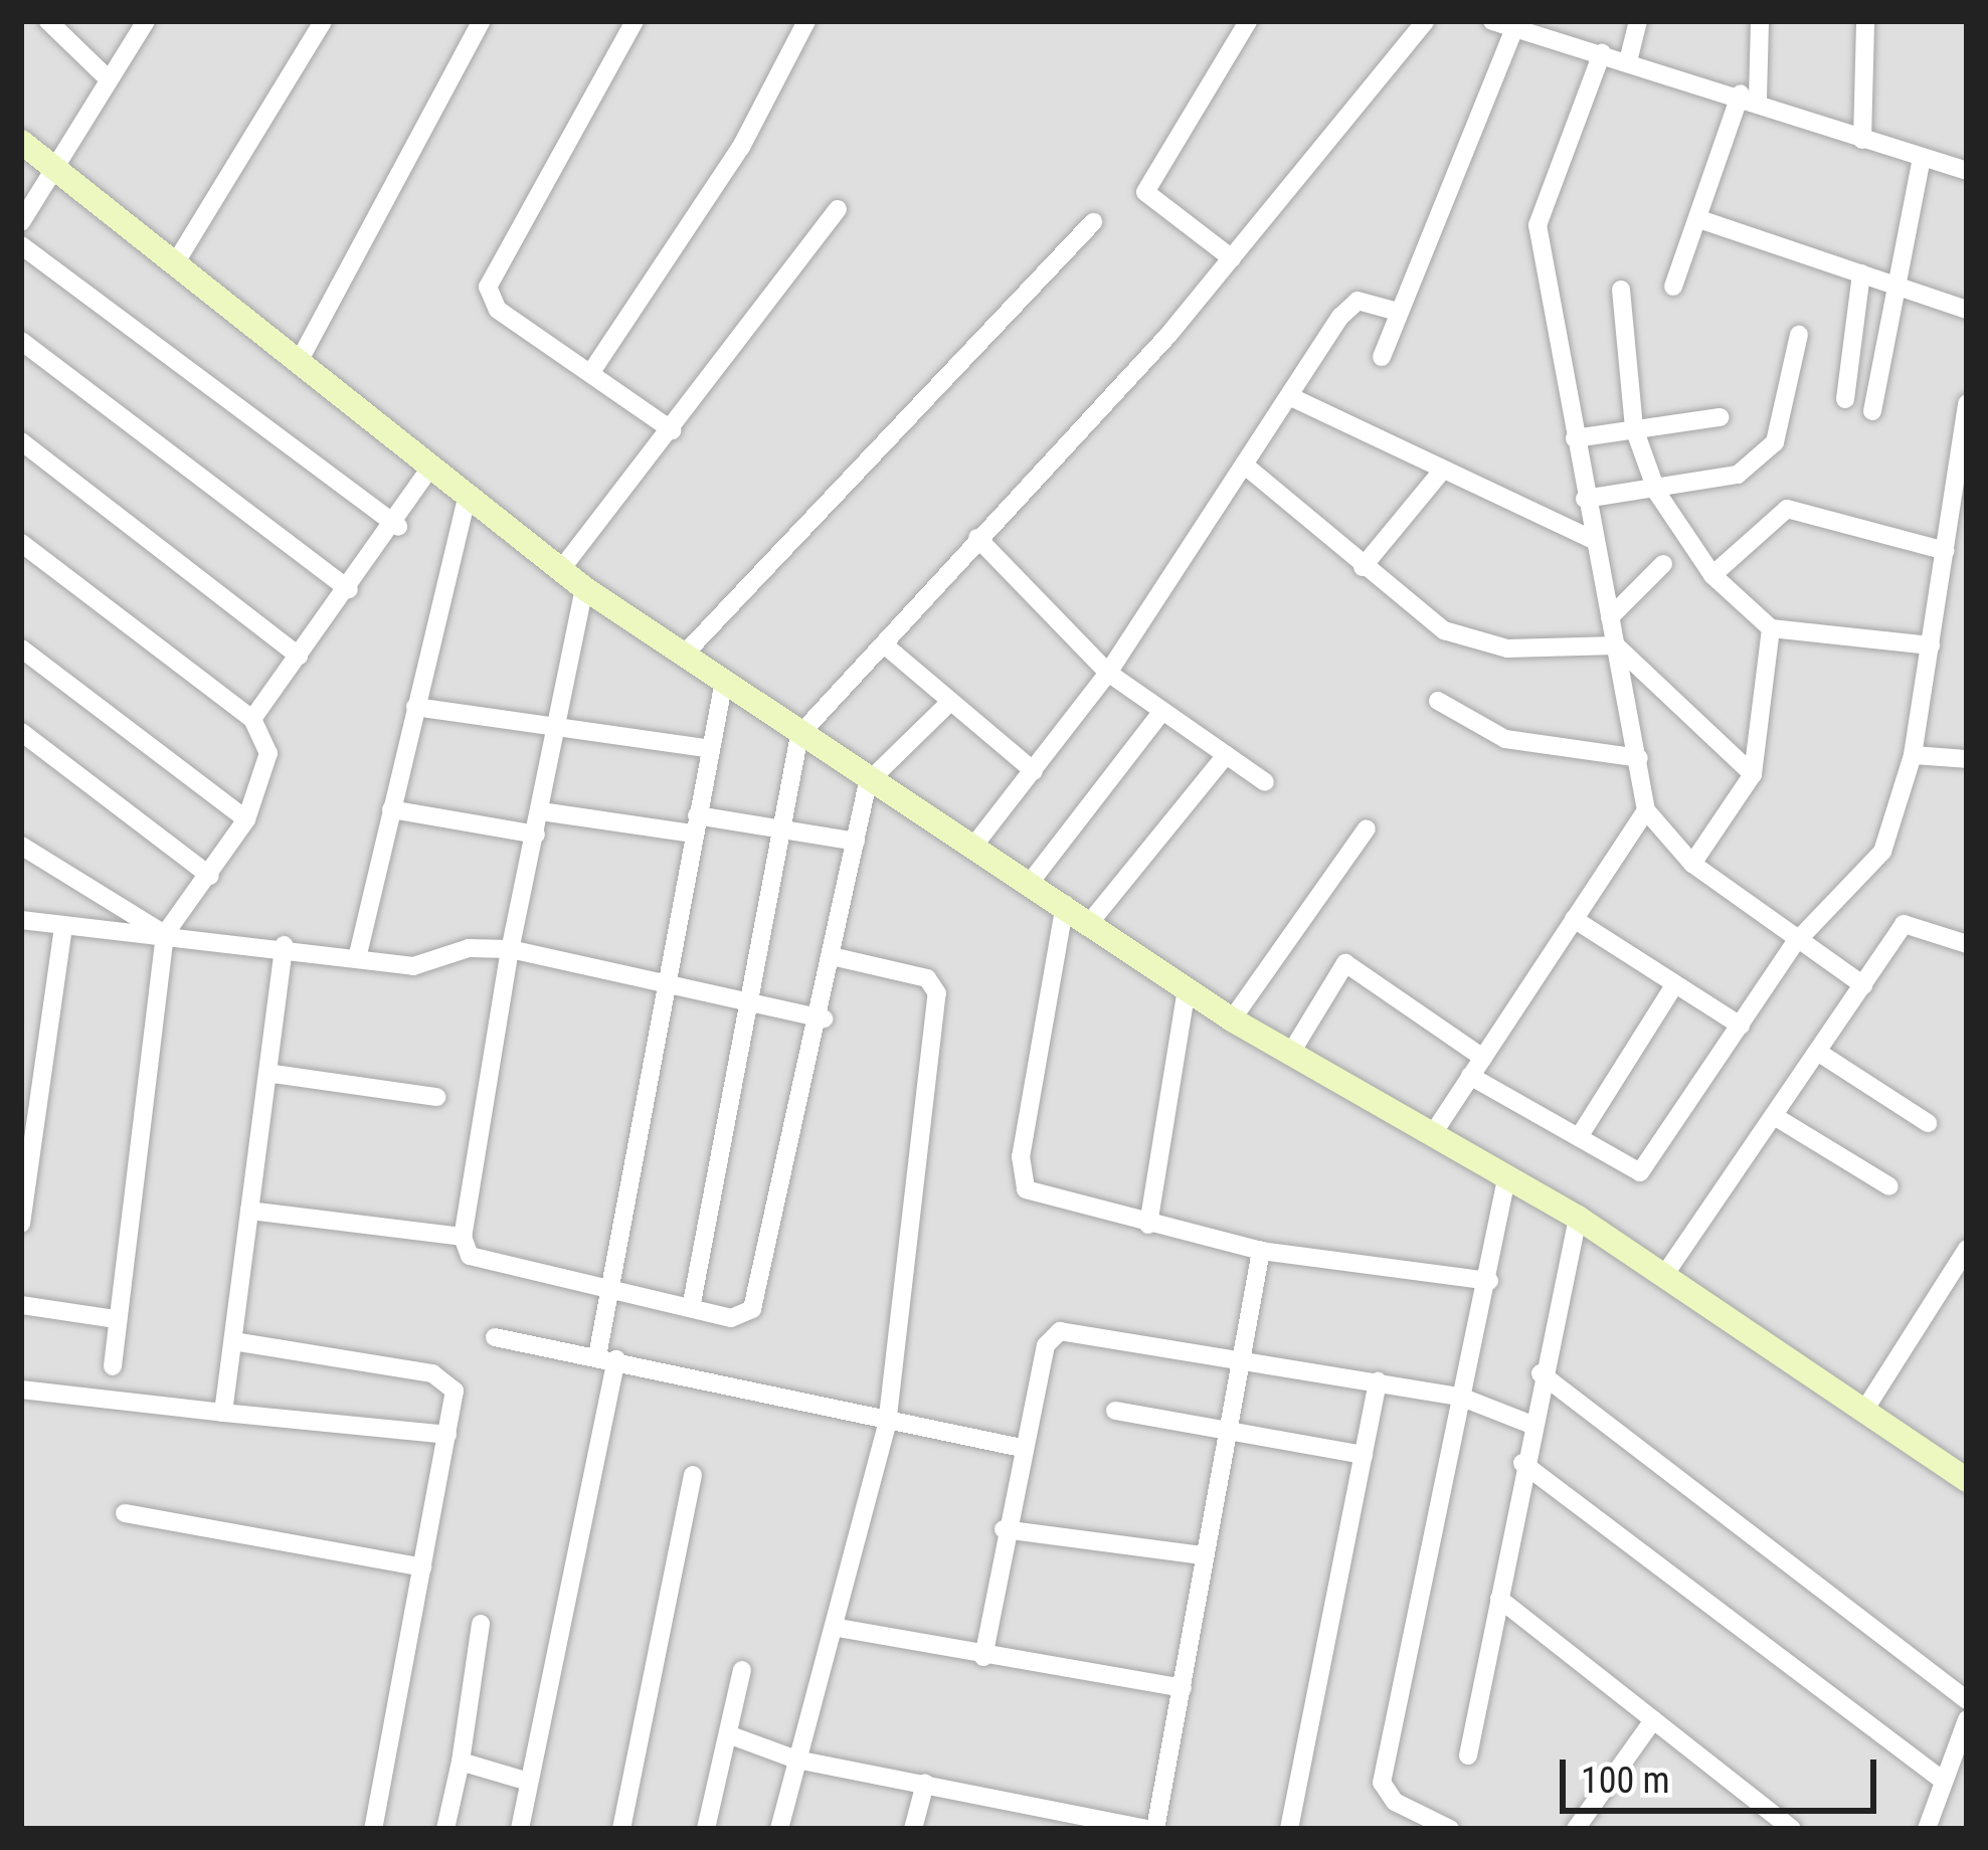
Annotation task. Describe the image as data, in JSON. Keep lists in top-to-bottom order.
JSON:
{
  "scale_bar": "100 m"
}
